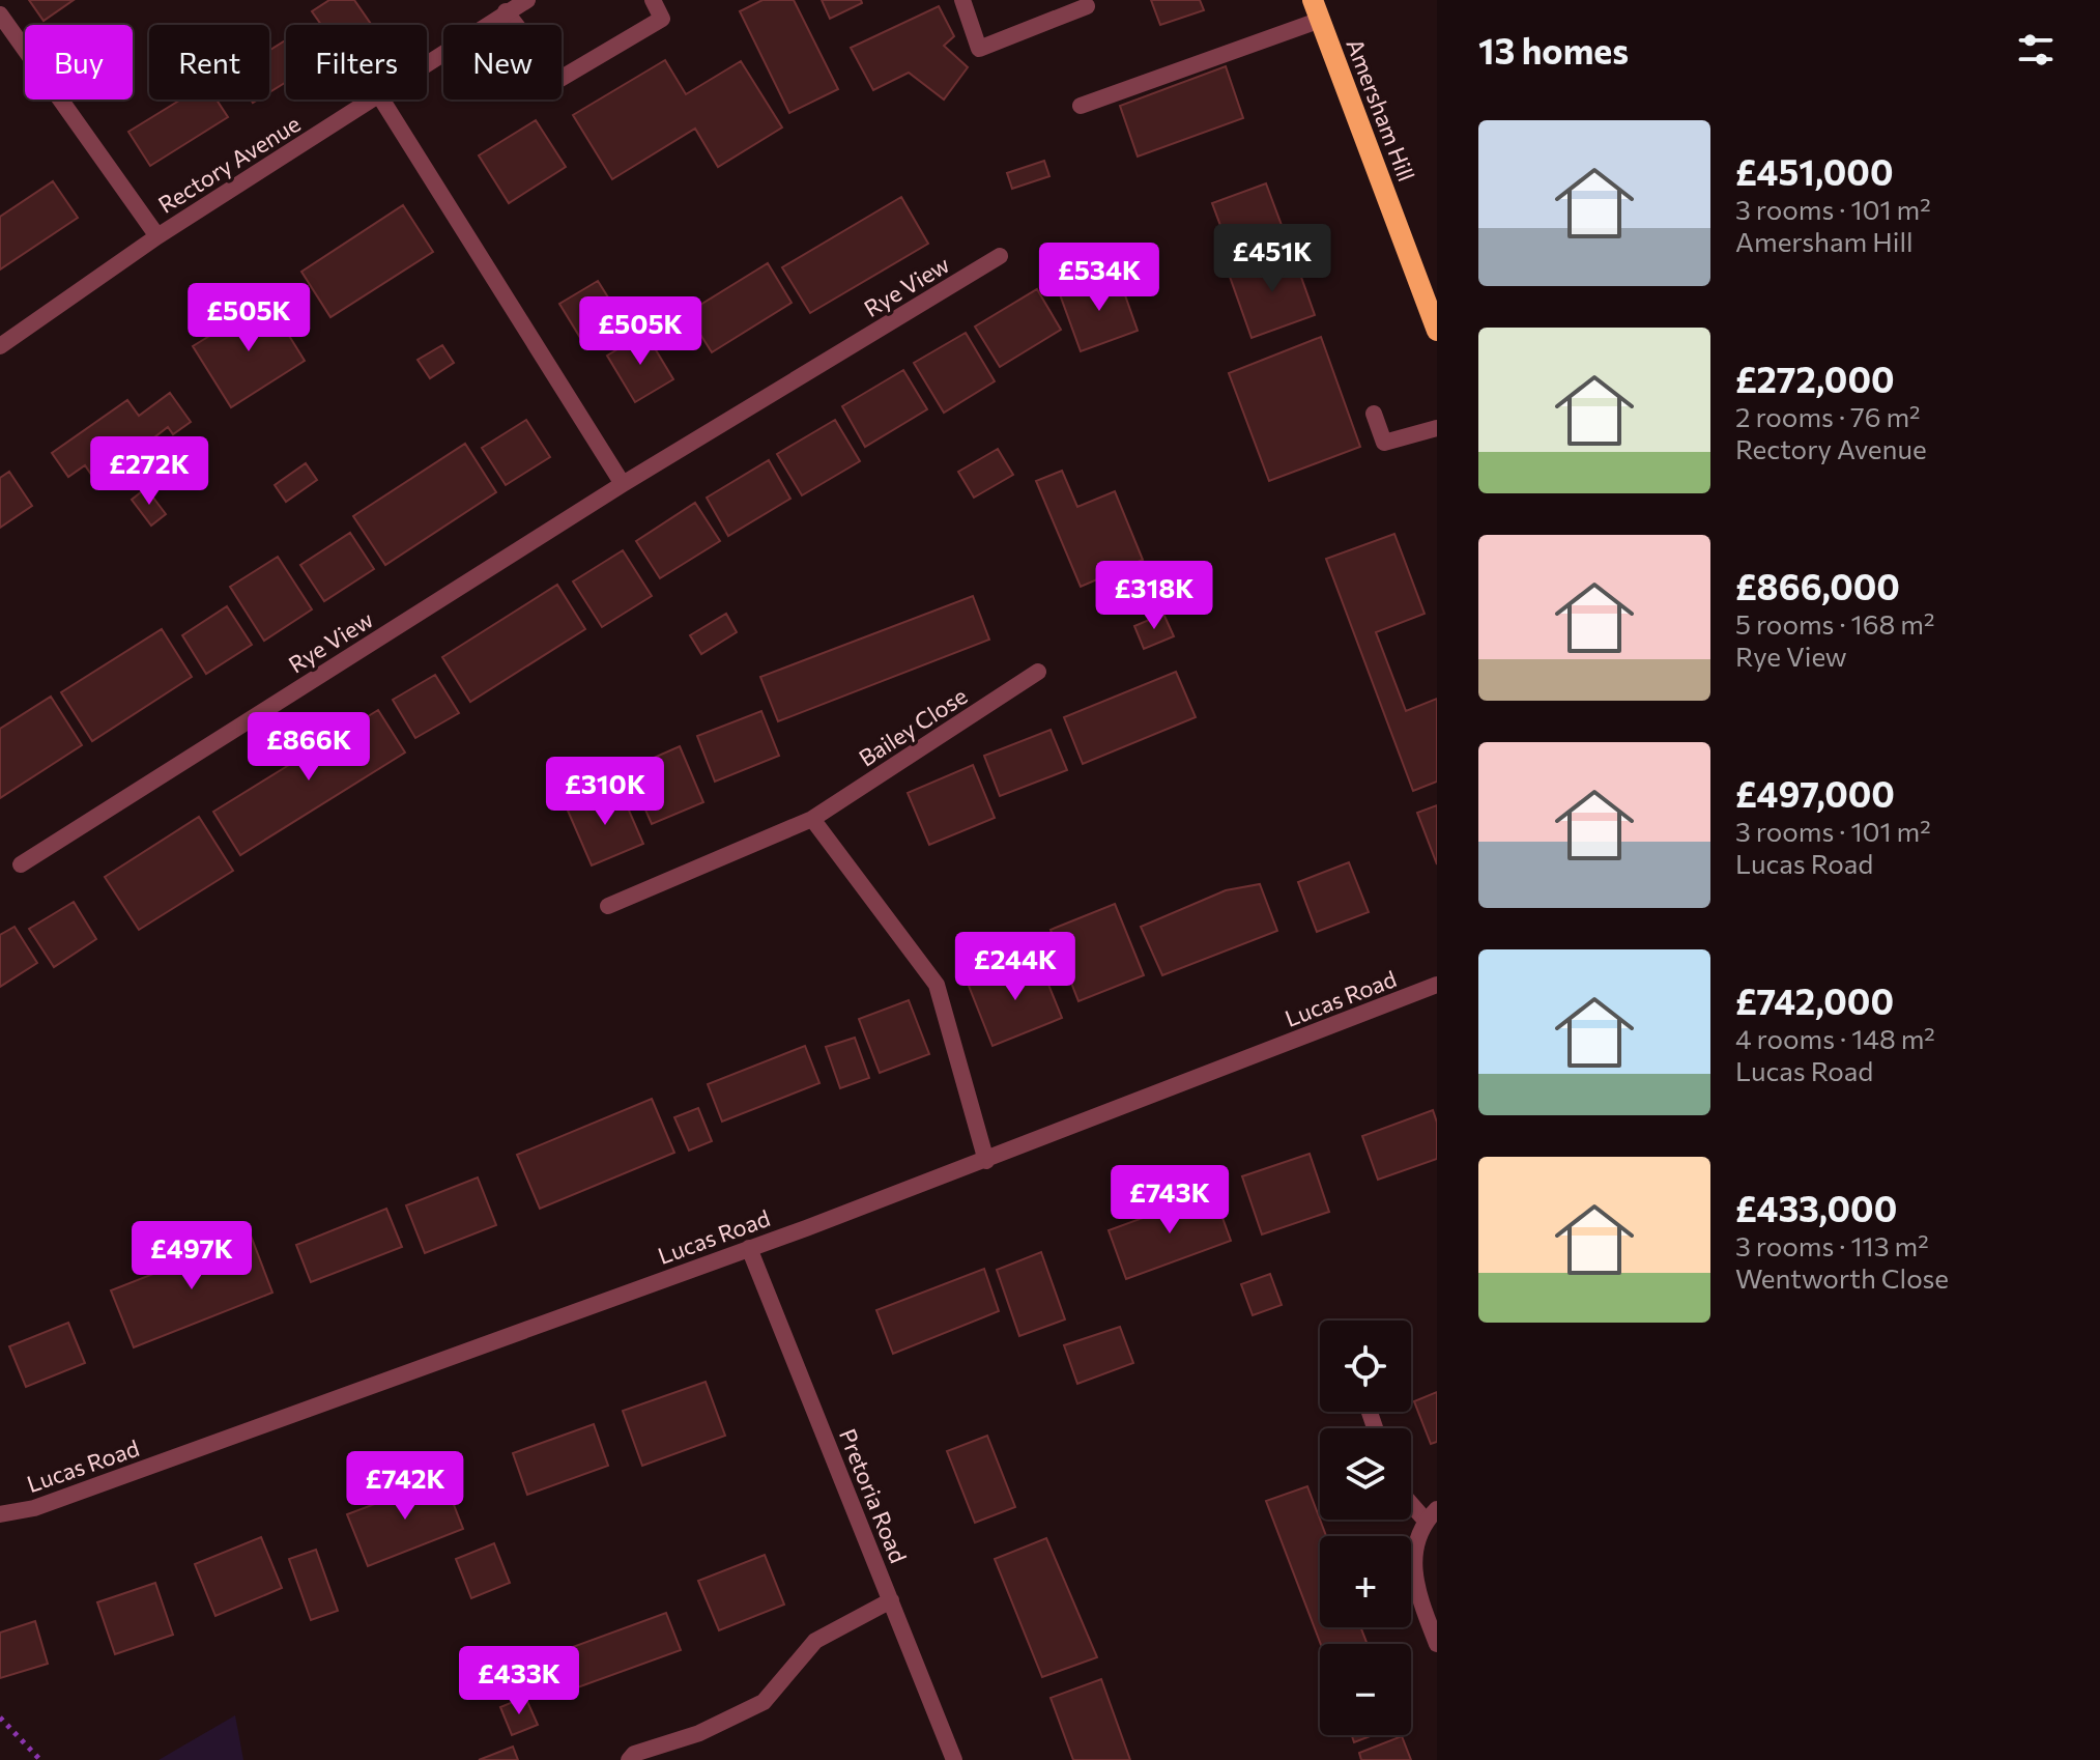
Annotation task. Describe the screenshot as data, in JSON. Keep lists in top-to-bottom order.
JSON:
{
  "streets": {
    "main road": ["Amersham Hill"],
    "street": [
      "Rectory Avenue",
      "Rye View",
      "Bailey Close",
      "Lucas Road",
      "Pretoria Road"
    ]
  },
  "crossings": [
    ["Lucas Road", "Pretoria Road"]
  ],
  "page": {
    "heading": "13 homes",
    "chip": [
      "Buy",
      "Rent",
      "Filters",
      "New"
    ],
    "list": [
      {
        "name": "£451,000",
        "note": "3 rooms · 101 m² · Amersham Hill"
      },
      {
        "name": "£272,000",
        "note": "2 rooms · 76 m² · Rectory Avenue"
      },
      {
        "name": "£866,000",
        "note": "5 rooms · 168 m² · Rye View"
      },
      {
        "name": "£497,000",
        "note": "3 rooms · 101 m² · Lucas Road"
      },
      {
        "name": "£742,000",
        "note": "4 rooms · 148 m² · Lucas Road"
      },
      {
        "name": "£433,000",
        "note": "3 rooms · 113 m² · Wentworth Close"
      }
    ],
    "price": [
      "£451K",
      "£534K",
      "£505K",
      "£505K",
      "£272K",
      "£318K",
      "£866K",
      "£310K",
      "£244K",
      "£743K",
      "£497K",
      "£742K",
      "£433K"
    ],
    "map_buttons": ["+", "−"]
  }
}
